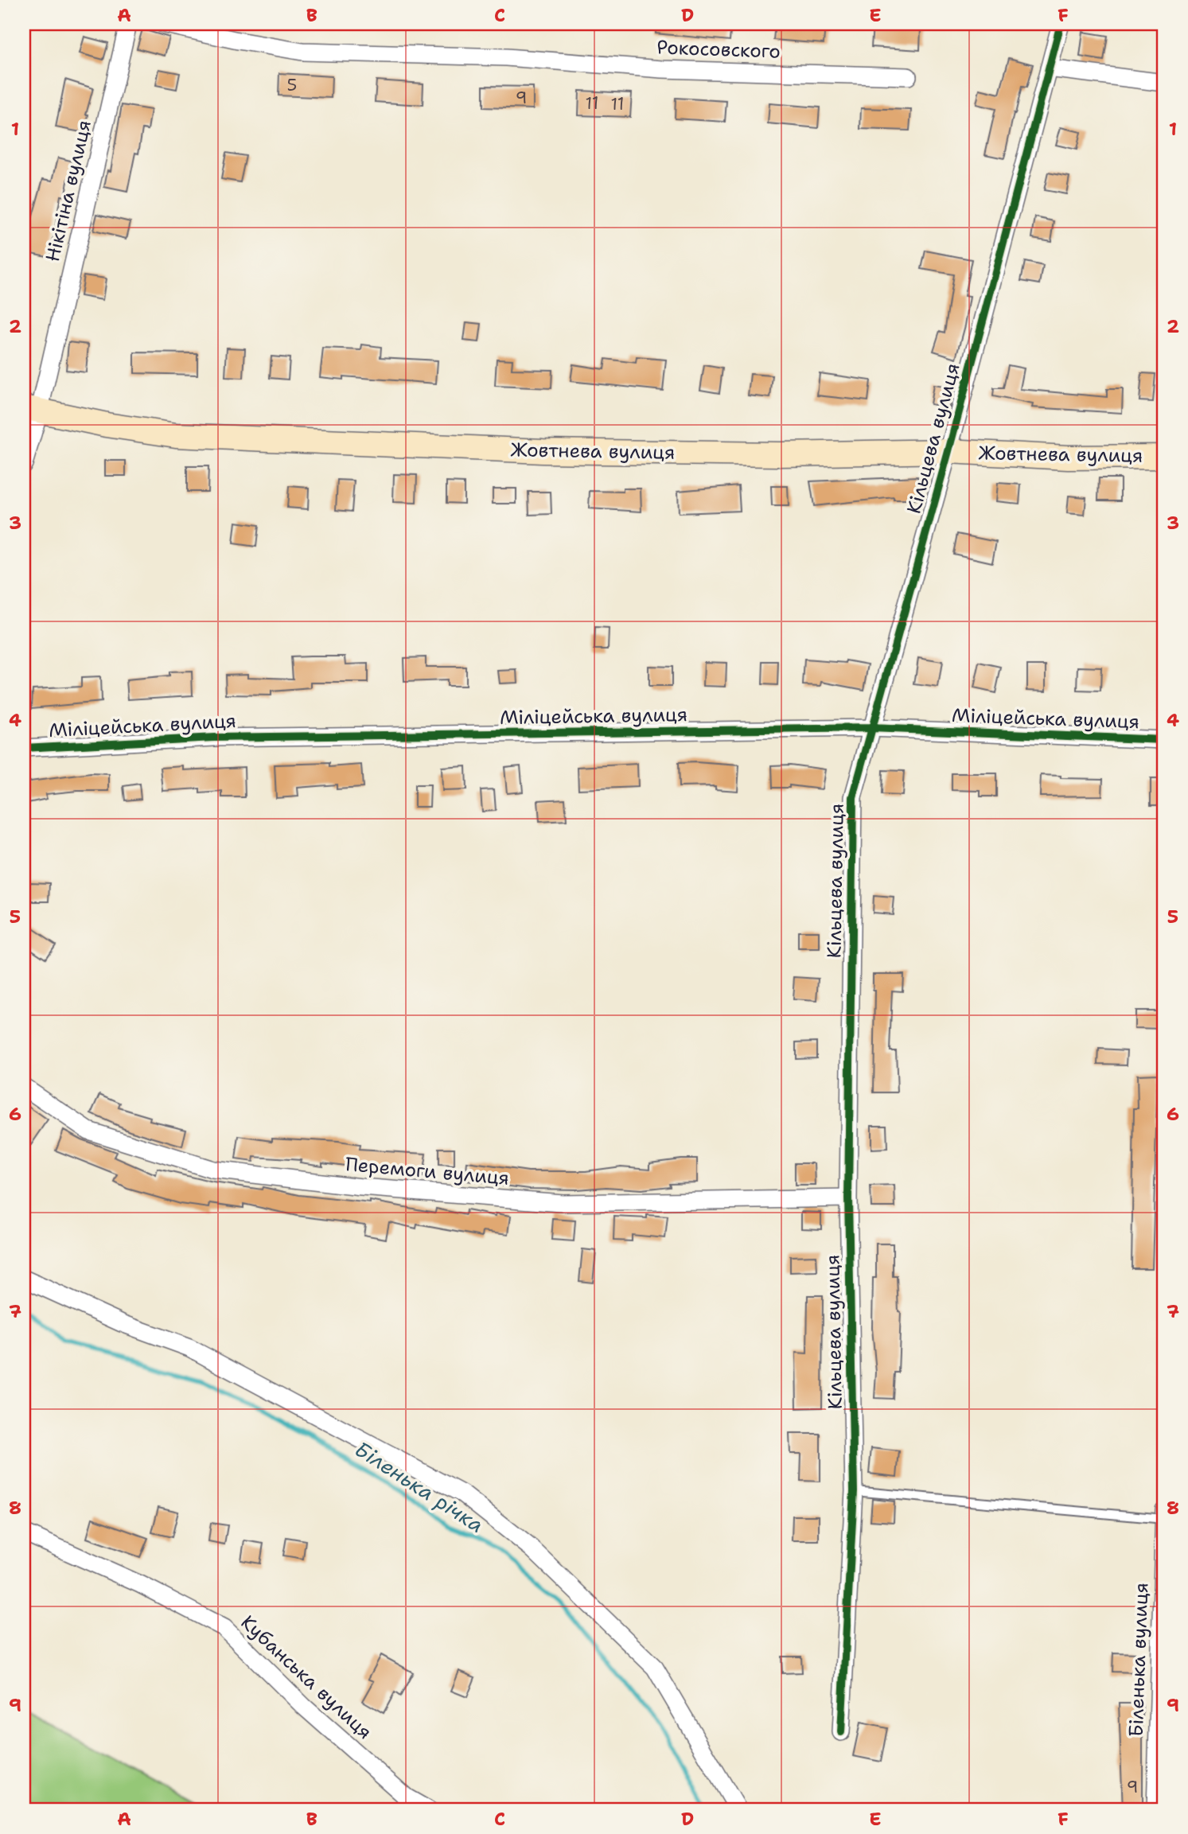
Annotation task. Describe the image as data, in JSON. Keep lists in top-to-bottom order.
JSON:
{
  "streets": {
    "main road": ["Жовтнева вулиця"],
    "street": [
      "Рокосовского",
      "Нікітіна вулиця",
      "Кільцева вулиця",
      "Міліцейська вулиця",
      "Перемоги вулиця",
      "Біленька вулиця",
      "Кубанська вулиця"
    ]
  },
  "crossings": [
    ["Нікітіна вулиця", "Жовтнева вулиця"],
    ["Кільцева вулиця", "Жовтнева вулиця"],
    ["Кільцева вулиця", "Міліцейська вулиця"],
    ["Кільцева вулиця", "Перемоги вулиця"]
  ],
  "water": ["Біленька річка"],
  "house_numbers": [
    "5",
    "9",
    "11",
    "11",
    "9"
  ],
  "grid": {
    "columns": [
      "A",
      "B",
      "C",
      "D",
      "E",
      "F"
    ],
    "rows": [
      "1",
      "2",
      "3",
      "4",
      "5",
      "6",
      "7",
      "8",
      "9"
    ]
  }
}
